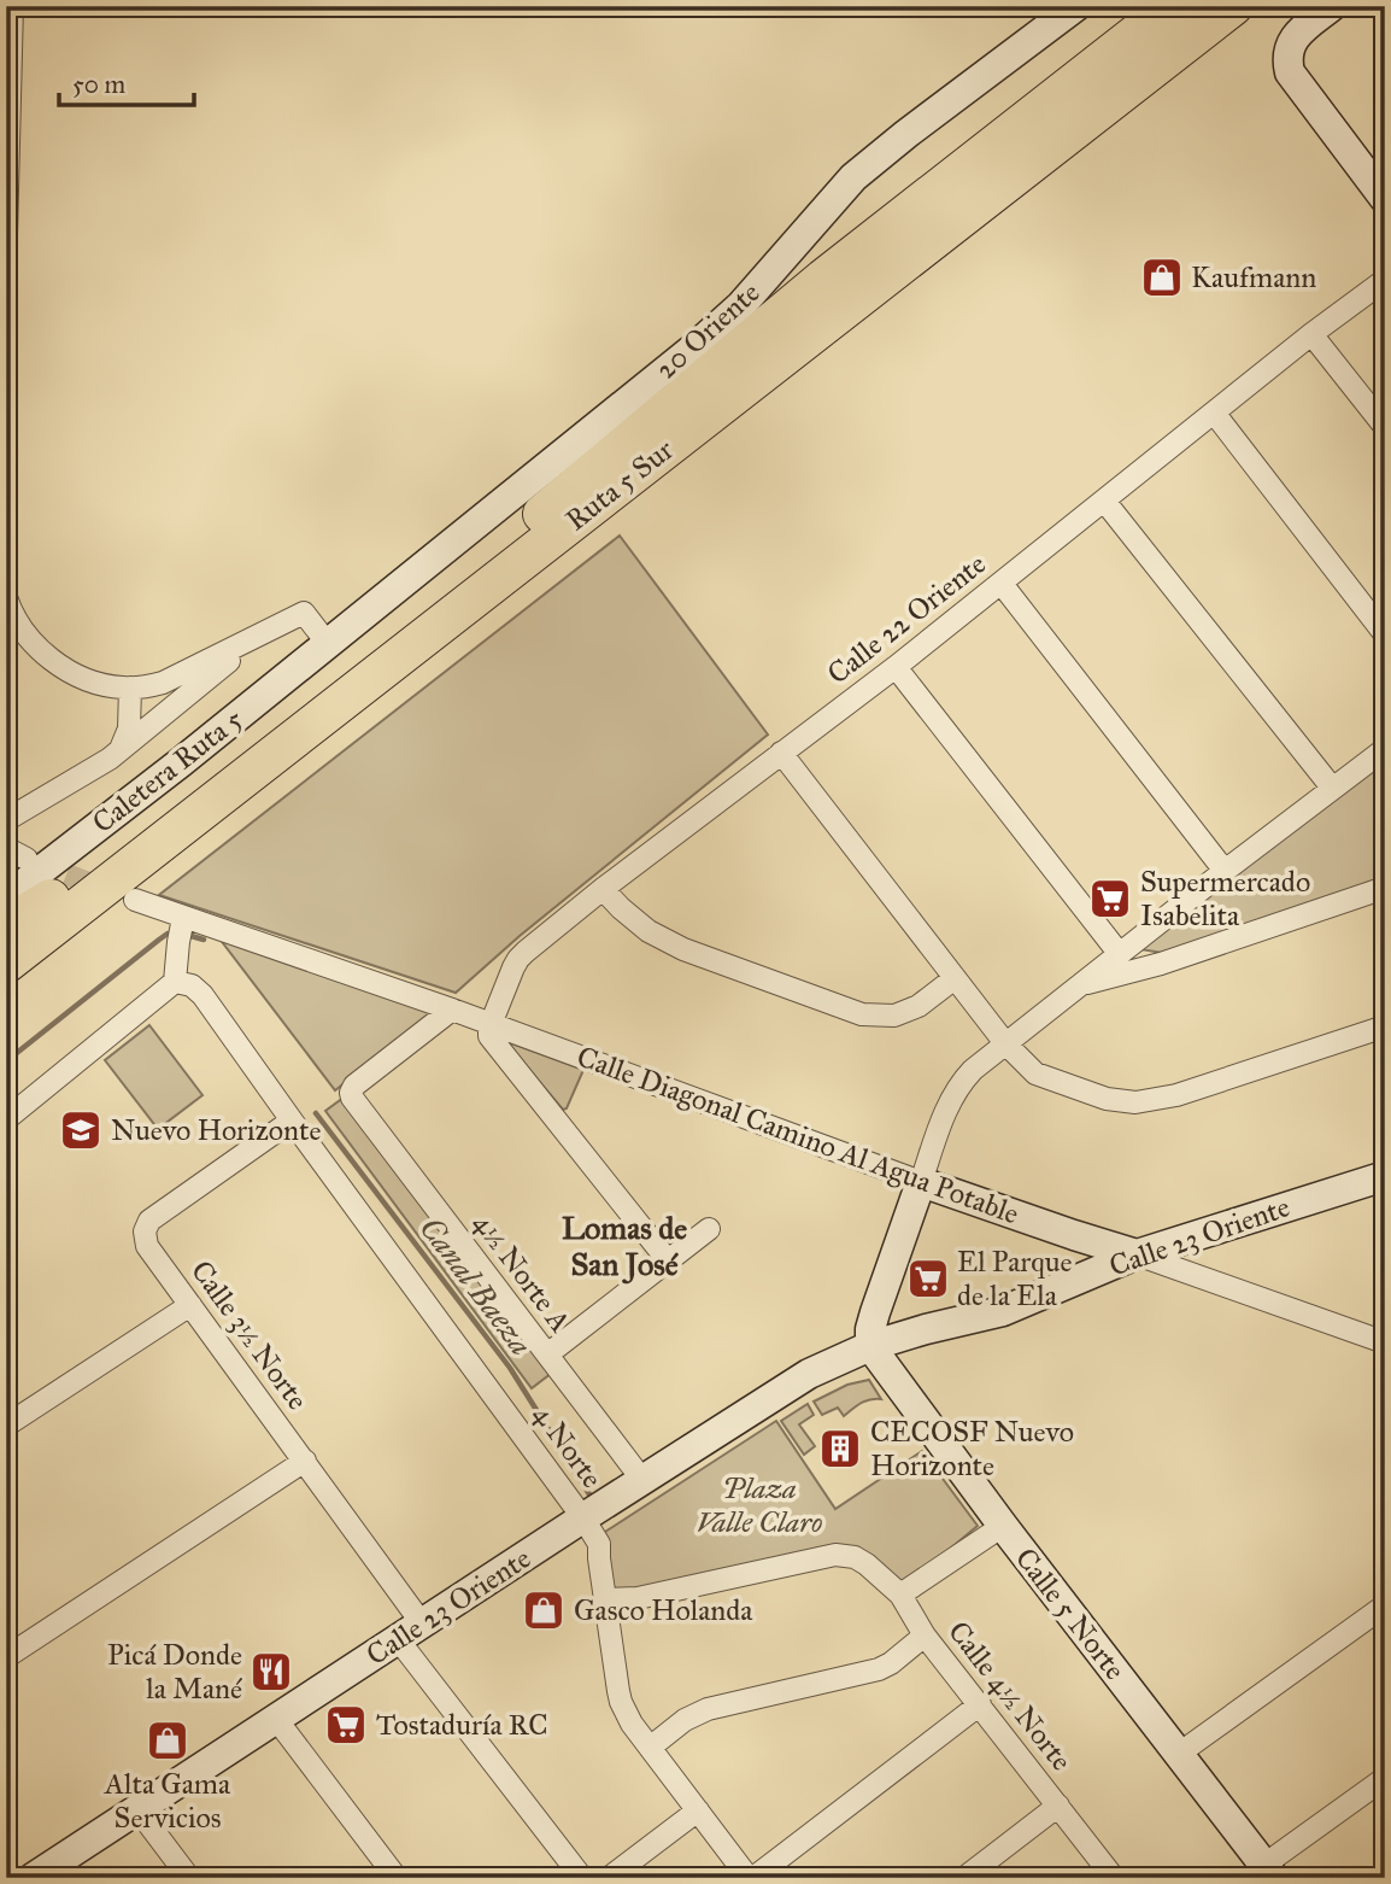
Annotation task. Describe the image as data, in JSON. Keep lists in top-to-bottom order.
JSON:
{
  "streets": {
    "highway": ["Ruta 5 Sur"],
    "street": [
      "20 Oriente",
      "Calle 22 Oriente",
      "Caletera Ruta 5",
      "Calle Diagonal Camino Al Agua Potable",
      "Calle 23 Oriente",
      "4½ Norte A",
      "Calle 3½ Norte",
      "4 Norte",
      "Calle 5 Norte",
      "Calle 4½ Norte"
    ]
  },
  "crossings": [
    ["20 Oriente", "Caletera Ruta 5"],
    ["Ruta 5 Sur", "Calle Diagonal Camino Al Agua Potable"],
    ["Calle 22 Oriente", "Calle Diagonal Camino Al Agua Potable"],
    ["Calle Diagonal Camino Al Agua Potable", "Calle 23 Oriente"],
    ["Calle Diagonal Camino Al Agua Potable", "4½ Norte A"],
    ["Calle 23 Oriente", "4½ Norte A"],
    ["Calle 23 Oriente", "Calle 3½ Norte"],
    ["Calle 23 Oriente", "4 Norte"],
    ["Calle 23 Oriente", "Calle 5 Norte"],
    ["Calle 3½ Norte", "4 Norte"],
    ["4 Norte", "Calle 4½ Norte"]
  ],
  "districts": ["Lomas de San José"],
  "water": ["Canal Baeza"],
  "parks": ["Plaza Valle Claro"],
  "places": {
    "shop": ["Kaufmann", "Gasco Holanda", "Alta Gama Servicios"],
    "supermarket": ["Supermercado Isabelita", "El Parque de la Ela", "Tostaduría RC"],
    "school or university": ["Nuevo Horizonte"],
    "building": ["CECOSF Nuevo Horizonte"],
    "restaurant": ["Picá Donde la Mané"]
  },
  "scale_bar": "50 m"
}
